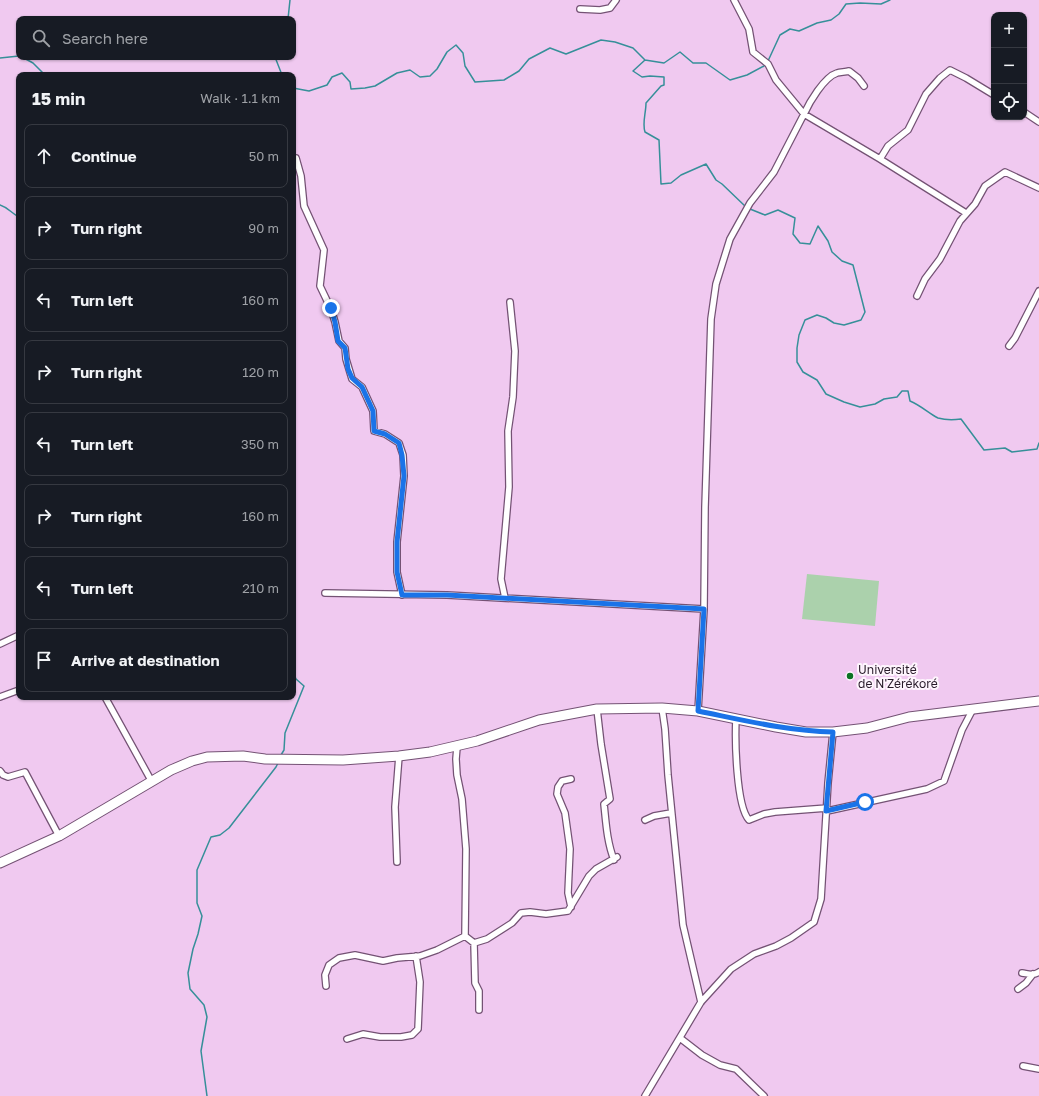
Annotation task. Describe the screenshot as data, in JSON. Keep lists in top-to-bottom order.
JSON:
{
  "places": ["Université de N'Zérékoré"],
  "page": {
    "map_buttons": ["+", "−"],
    "search": "Search here",
    "heading": ["15 min", "Walk · 1.1 km"],
    "list": [
      ["Continue", "50 m"],
      ["Turn right", "90 m"],
      ["Turn left", "160 m"],
      ["Turn right", "120 m"],
      ["Turn left", "350 m"],
      ["Turn right", "160 m"],
      ["Turn left", "210 m"],
      "Arrive at destination"
    ]
  }
}
